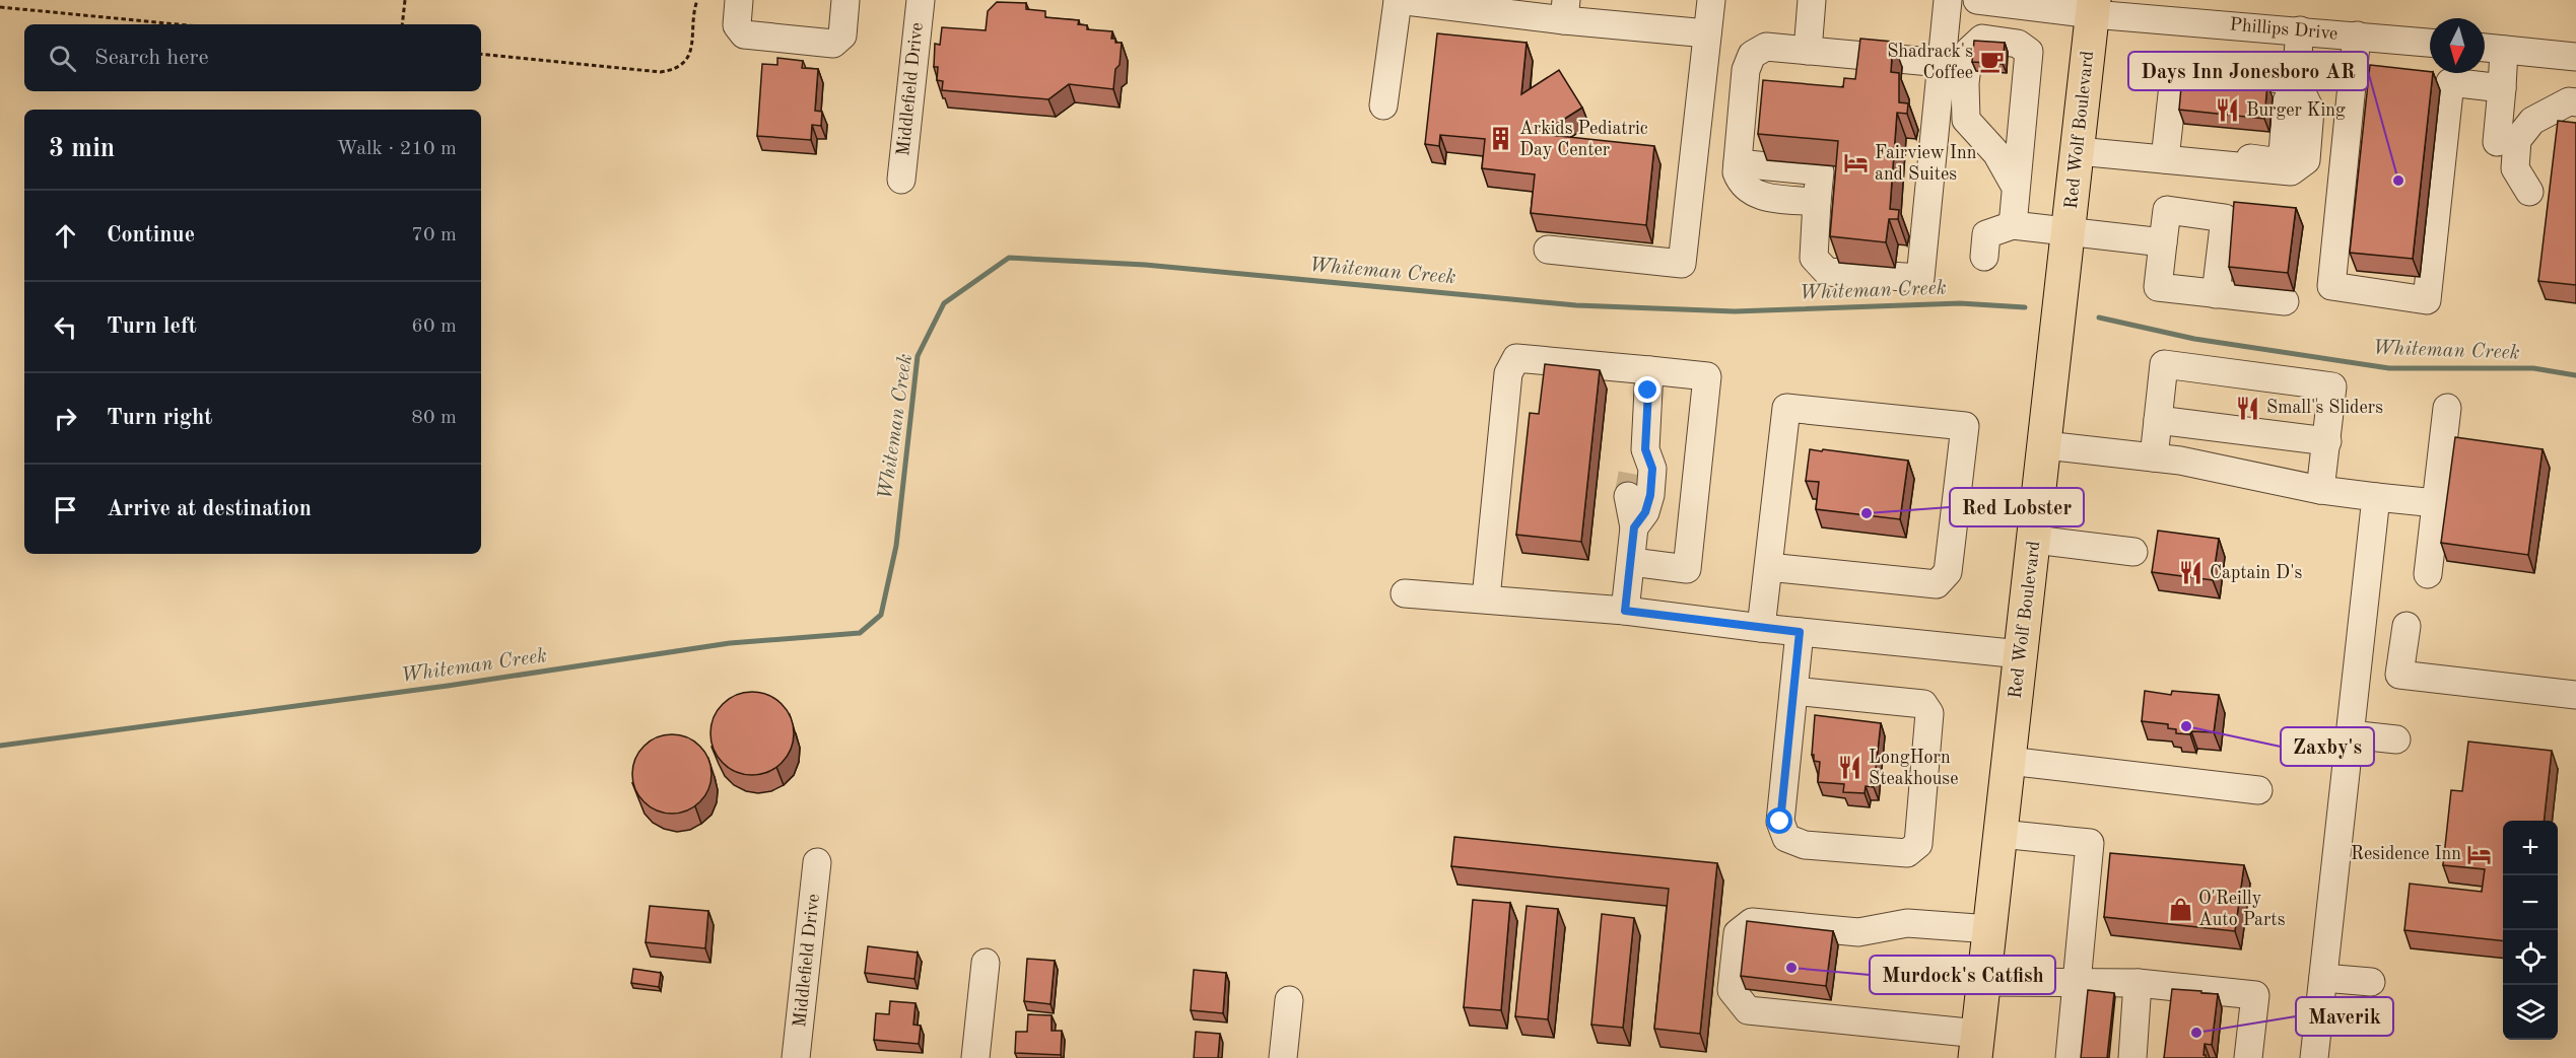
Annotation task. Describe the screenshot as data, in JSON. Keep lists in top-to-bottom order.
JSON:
{
  "streets": {
    "highway": ["Red Wolf Boulevard"],
    "street": ["Phillips Drive", "Middlefield Drive"]
  },
  "crossings": [
    ["Phillips Drive", "Red Wolf Boulevard"]
  ],
  "water": ["Whiteman Creek"],
  "places": {
    "cafe": ["Shadrack's Coffee"],
    "restaurant": [
      "Burger King",
      "Small's Sliders",
      "Captain D's",
      "LongHorn Steakhouse"
    ],
    "building": ["Arkids Pediatric Day Center"],
    "hotel": ["Fairview Inn and Suites", "Residence Inn"],
    "other": [
      "Days Inn Jonesboro AR",
      "Red Lobster",
      "Zaxby's",
      "Murdock's Catfish",
      "Maverik"
    ],
    "shop": ["O'Reilly Auto Parts"]
  },
  "north": "bottom",
  "page": {
    "search": "Search here",
    "heading": ["3 min", "Walk · 210 m"],
    "list": [
      ["Continue", "70 m"],
      ["Turn left", "60 m"],
      ["Turn right", "80 m"],
      "Arrive at destination"
    ],
    "map_buttons": ["+", "−"]
  }
}
